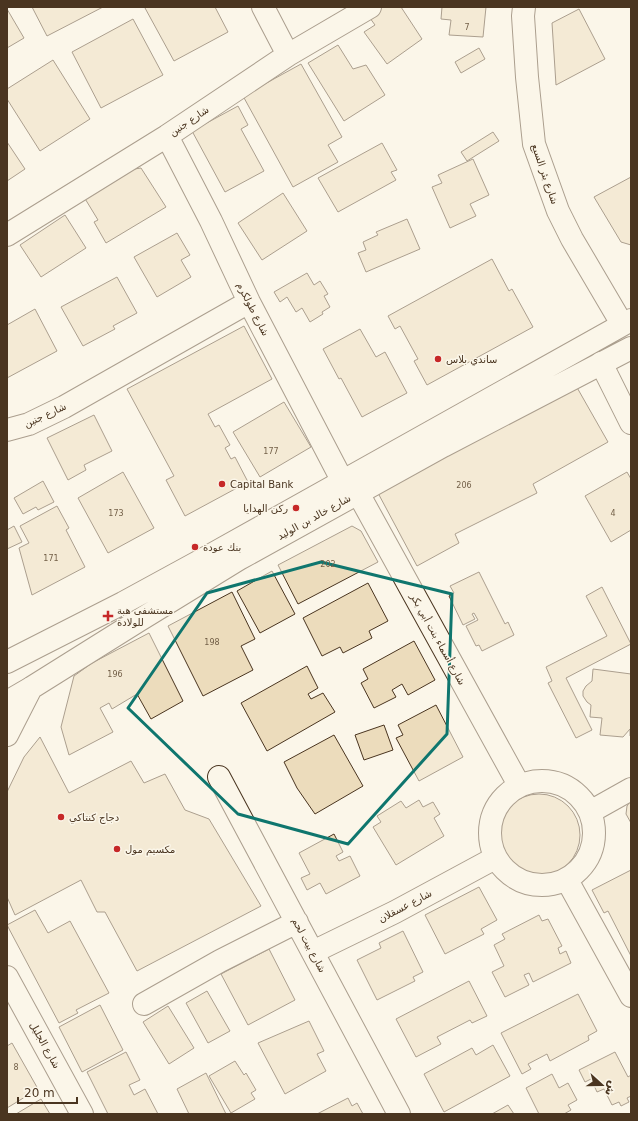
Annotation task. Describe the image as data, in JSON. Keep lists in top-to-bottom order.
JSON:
{
  "streets": {
    "street": [
      "شارع جنين",
      "شارع بئر السبع",
      "شارع طولكرم",
      "شارع خالد بن الوليد",
      "شارع أسماء بنت أبي بكر",
      "شارع عسقلان",
      "شارع بيت لحم",
      "شارع الجليل"
    ]
  },
  "crossings": [
    ["شارع جنين", "شارع طولكرم"],
    ["شارع بئر السبع", "شارع خالد بن الوليد"],
    ["شارع طولكرم", "شارع خالد بن الوليد"],
    ["شارع طولكرم", "شارع أسماء بنت أبي بكر"],
    ["شارع خالد بن الوليد", "شارع أسماء بنت أبي بكر"],
    ["شارع أسماء بنت أبي بكر", "شارع عسقلان"],
    ["شارع عسقلان", "شارع بيت لحم"]
  ],
  "places": {
    "other": [
      "ساندي بلاس",
      "Capital Bank",
      "ركن الهدايا",
      "بنك عودة",
      "دجاج كنتاكي",
      "مكسيم مول"
    ],
    "health": ["مستشفى هبة للولادة"]
  },
  "house_numbers": [
    "7",
    "177",
    "206",
    "173",
    "4",
    "171",
    "202",
    "198",
    "196",
    "8"
  ],
  "scale_bar": "20 m",
  "north": "right"
}
